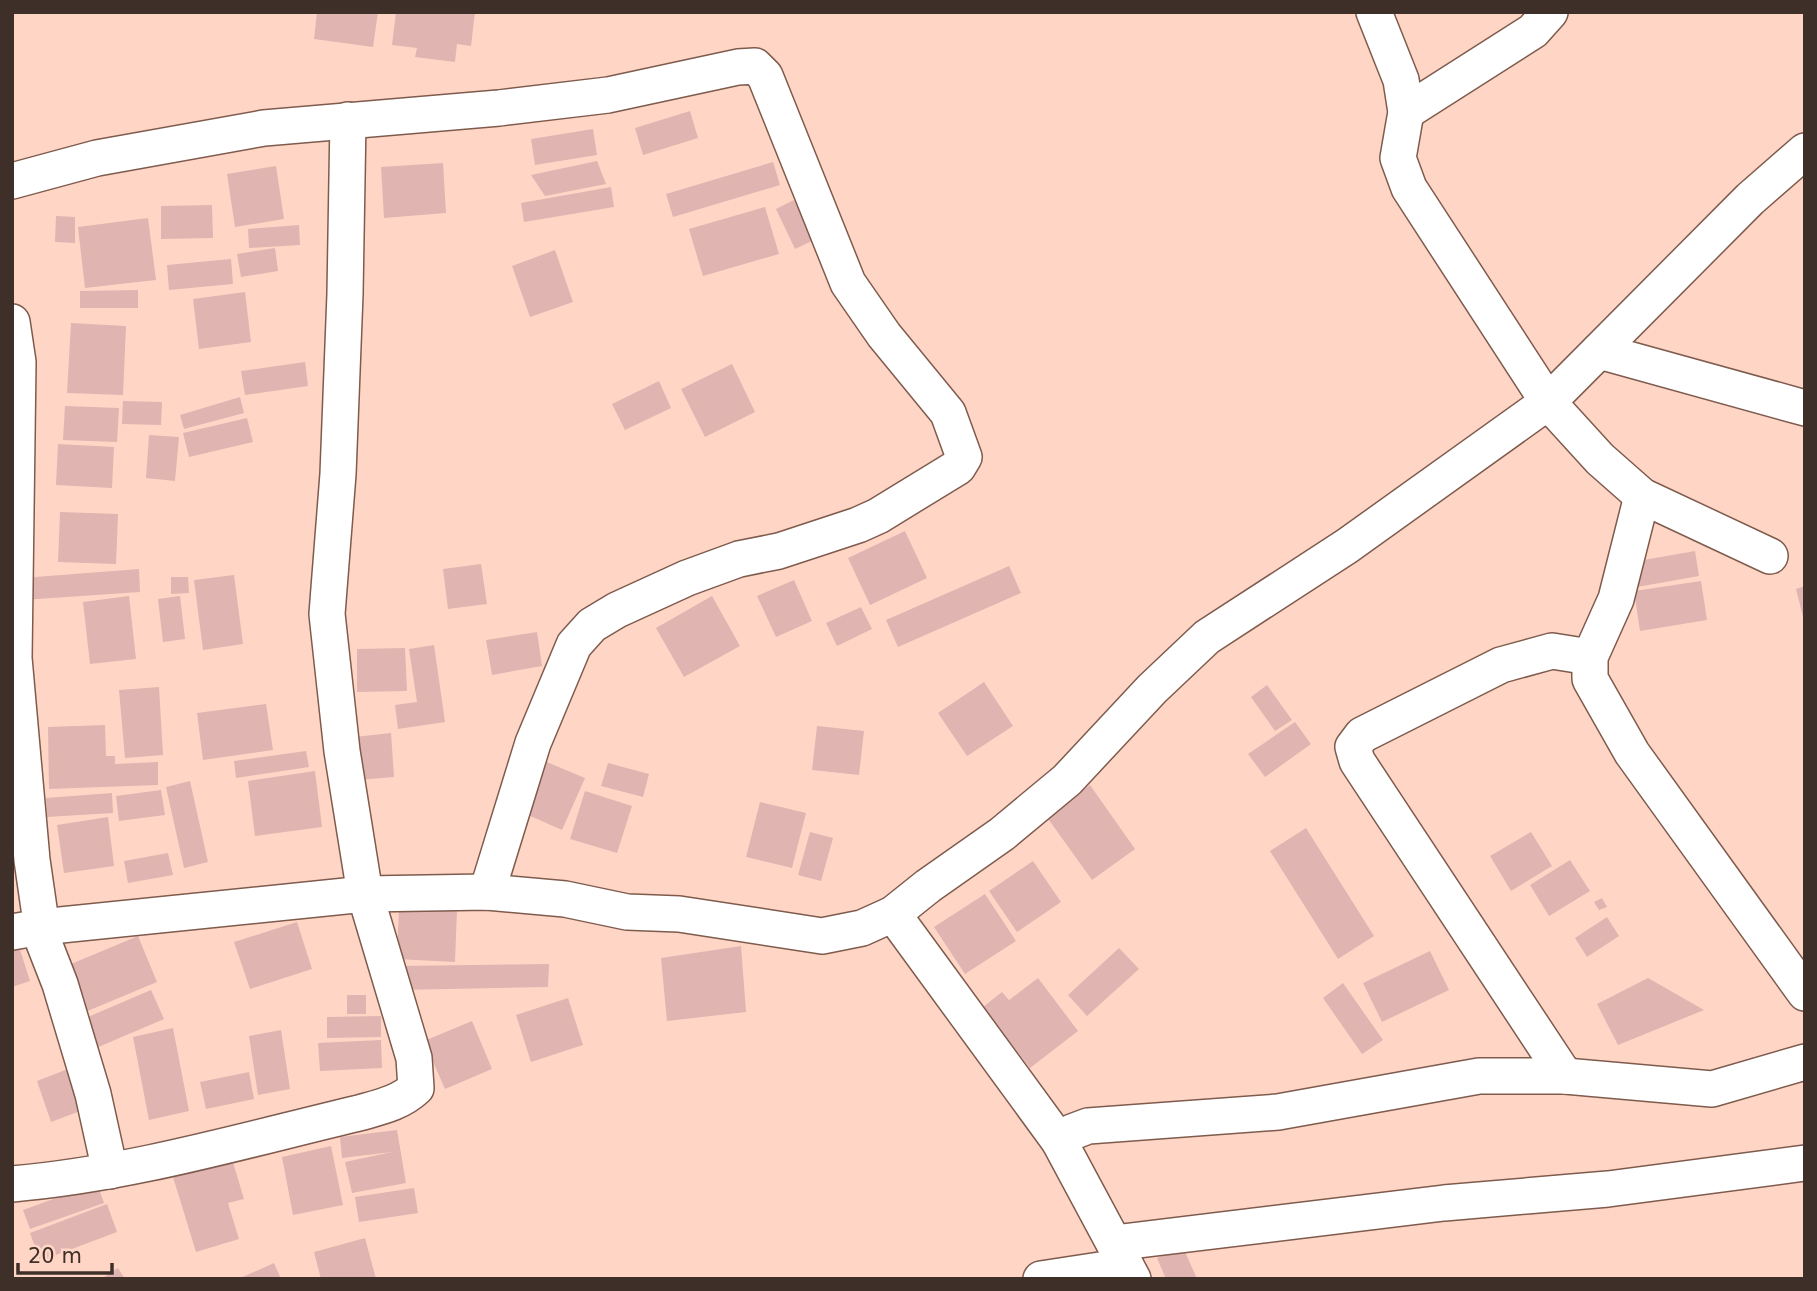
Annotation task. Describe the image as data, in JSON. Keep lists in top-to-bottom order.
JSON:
{
  "scale_bar": "20 m"
}
